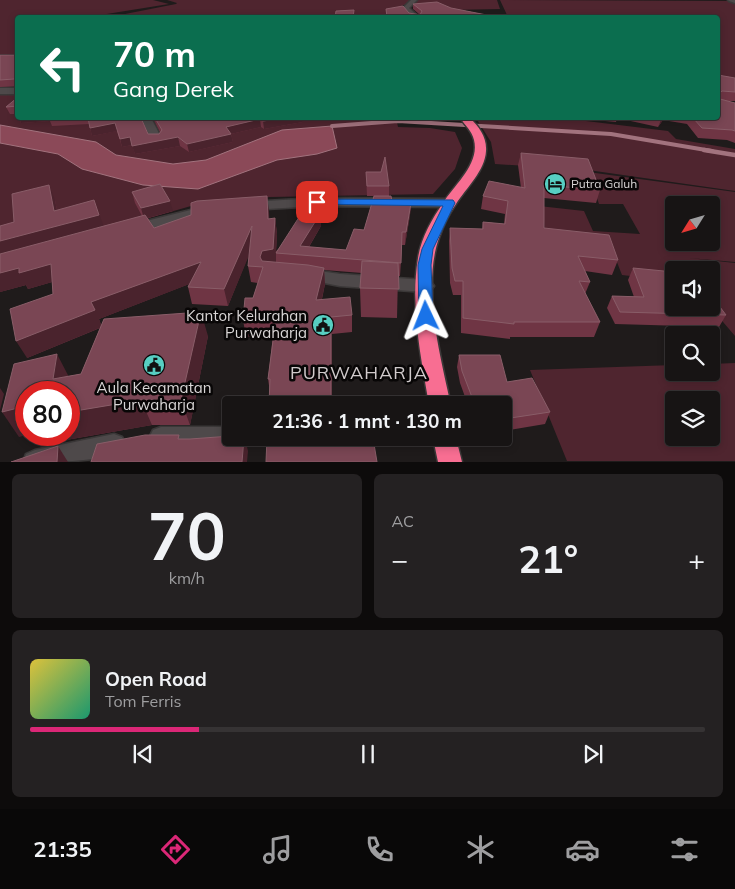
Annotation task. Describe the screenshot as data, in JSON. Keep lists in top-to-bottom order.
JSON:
{
  "districts": ["PURWAHARJA"],
  "places": {
    "hotel": ["Putra Galuh"],
    "public building": ["Kantor Kelurahan Purwaharja", "Aula Kecamatan Purwaharja"]
  },
  "north": "bottom left",
  "page": {
    "turn": ["70 m", "Gang Derek"],
    "limit": "80",
    "trip": "21:36 · 1 mnt · 130 m",
    "tile": [
      ["70", "km/h"],
      "AC"
    ],
    "heat": ["−", "21°", "+"],
    "song": ["Open Road", "Tom Ferris"],
    "tabs": "21:35"
  }
}
